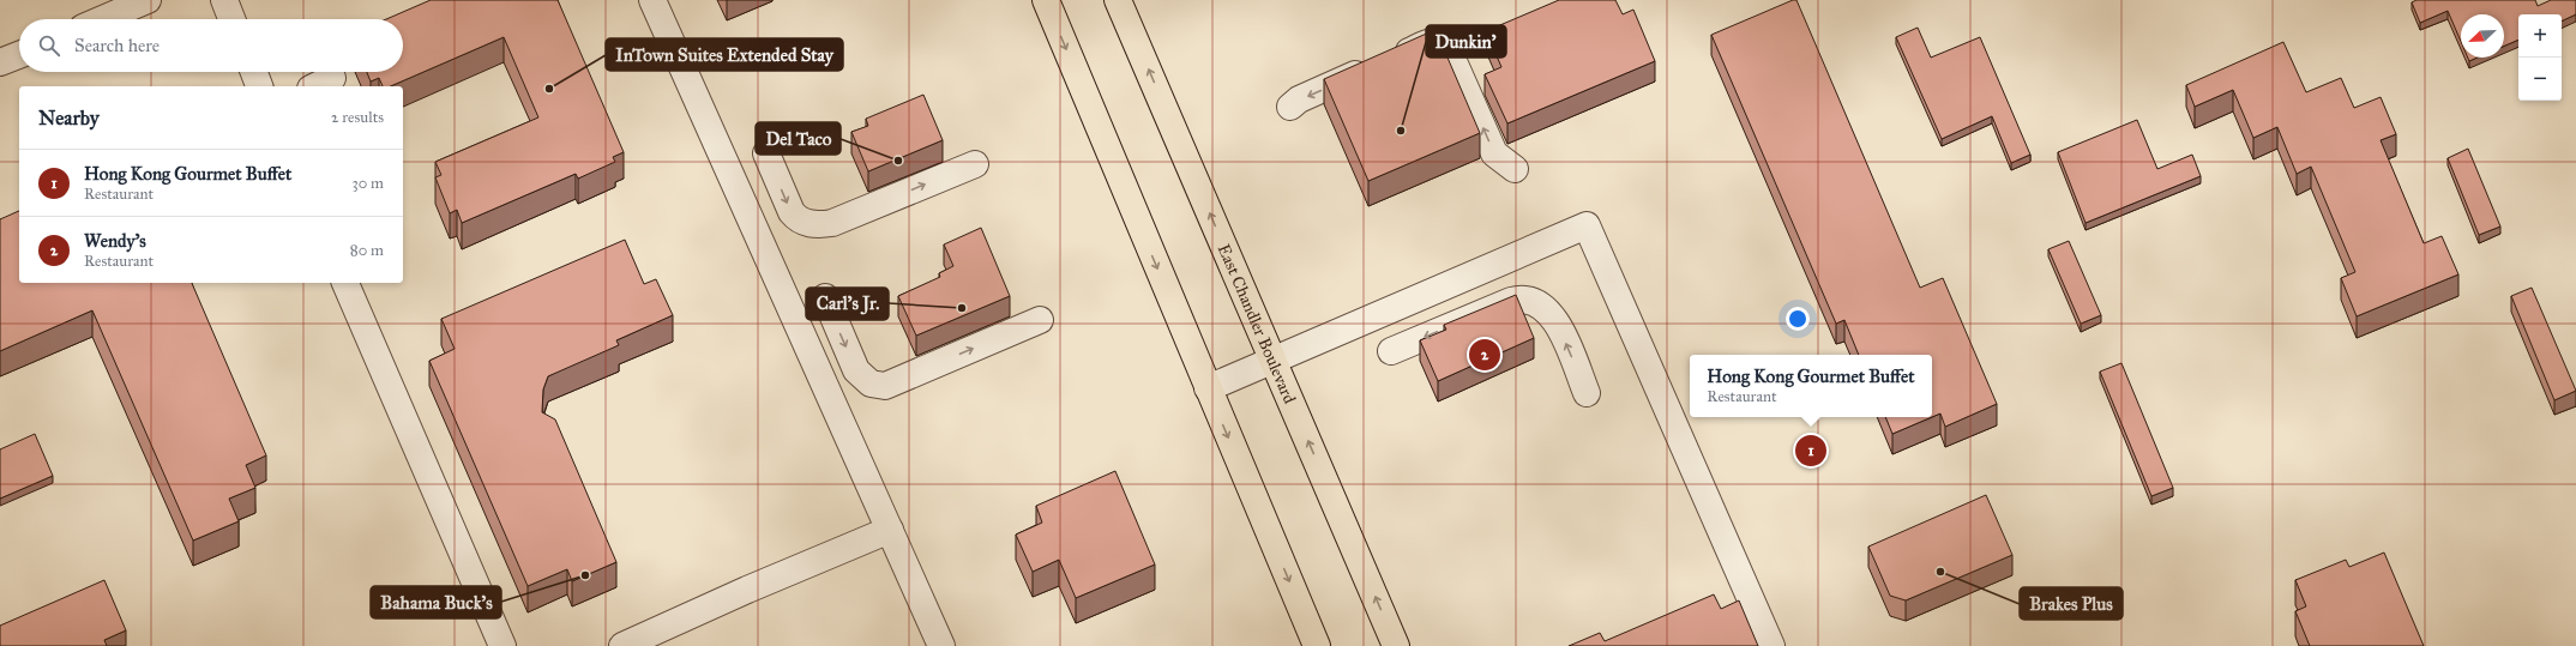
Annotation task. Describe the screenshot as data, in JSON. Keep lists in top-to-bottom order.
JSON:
{
  "streets": {
    "main road": ["East Chandler Boulevard"]
  },
  "places": [
    "InTown Suites Extended Stay",
    "Dunkin'",
    "Del Taco",
    "Carl's Jr.",
    "Brakes Plus",
    "Bahama Buck's"
  ],
  "north": "bottom left",
  "page": {
    "map_buttons": ["+", "−"],
    "search": "Search here",
    "heading": ["Nearby", "2 results"],
    "list": [
      {
        "mark": "1",
        "name": "Hong Kong Gourmet Buffet",
        "note": "Restaurant",
        "value": "30 m"
      },
      {
        "mark": "2",
        "name": "Wendy's",
        "note": "Restaurant",
        "value": "80 m"
      }
    ],
    "pins": ["2", "1"],
    "popup": ["Hong Kong Gourmet Buffet", "Restaurant"]
  }
}
